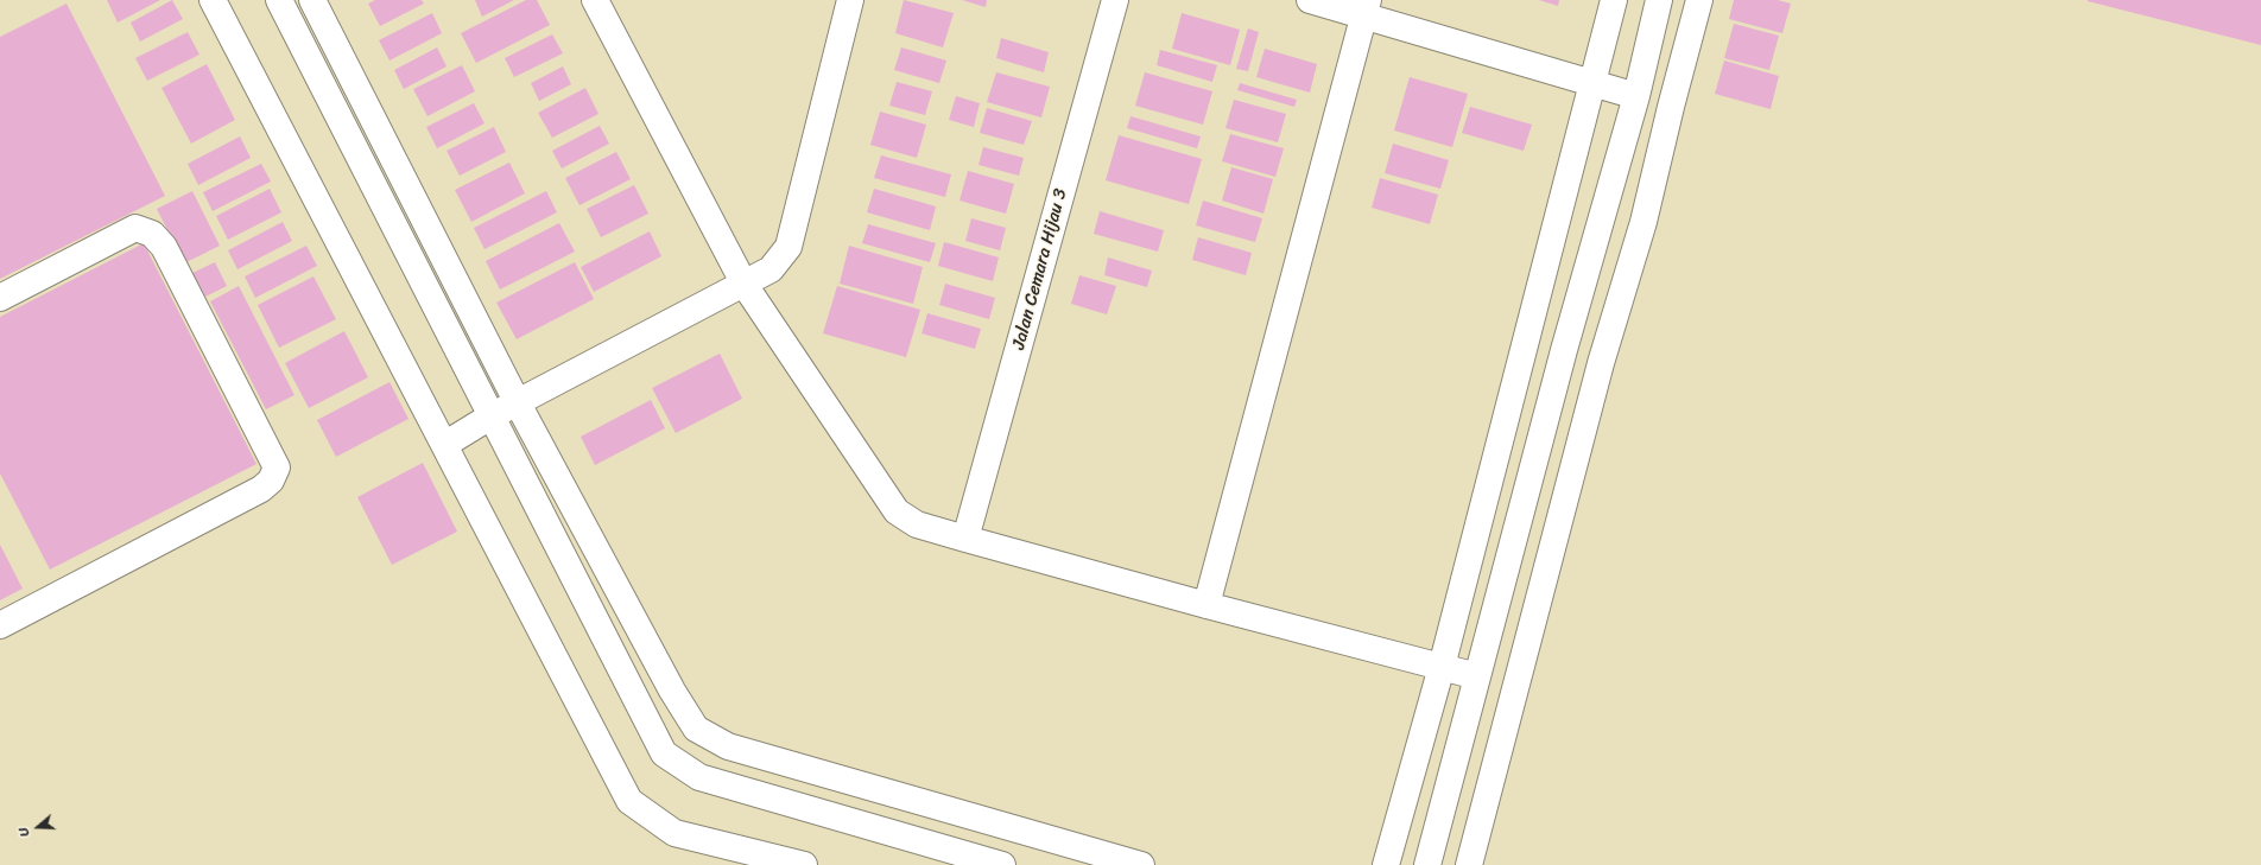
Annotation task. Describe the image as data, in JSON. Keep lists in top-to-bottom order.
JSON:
{
  "streets": {
    "street": ["Jalan Cemara Hijau 3"]
  },
  "north": "left"
}
